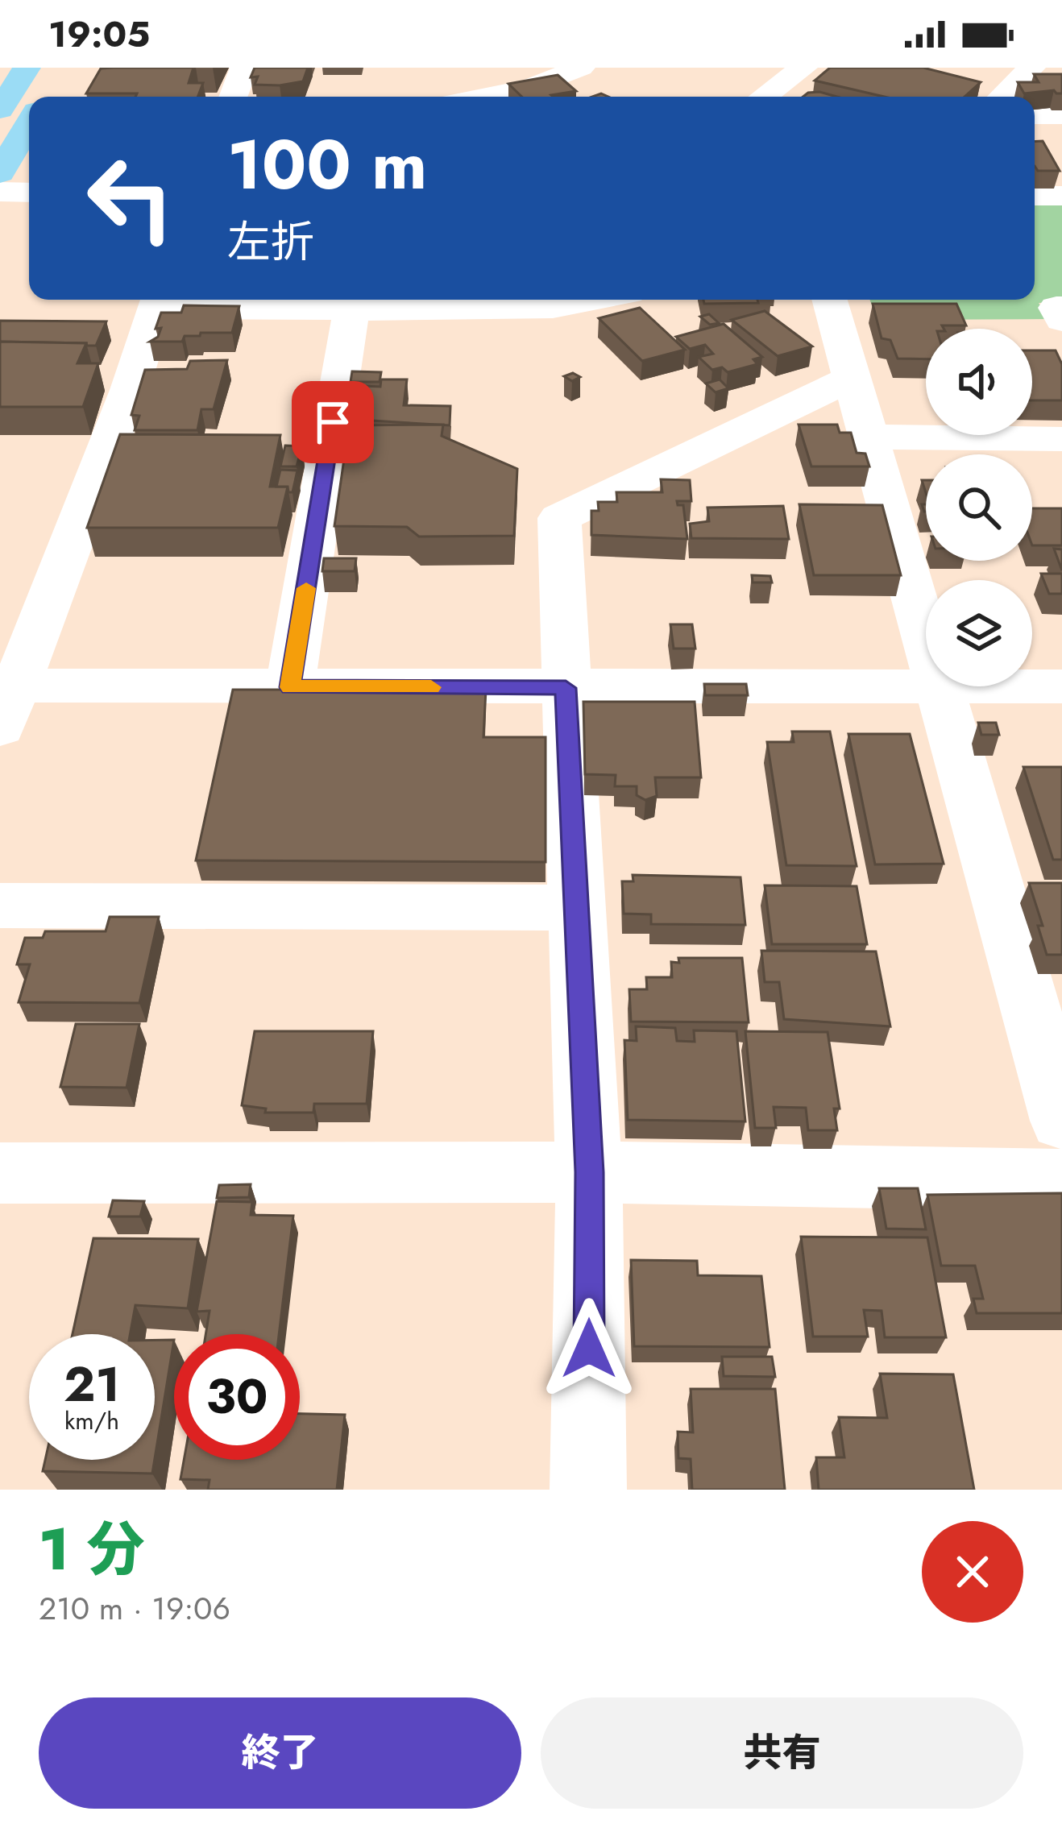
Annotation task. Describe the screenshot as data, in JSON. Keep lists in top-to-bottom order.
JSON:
{
  "page": {
    "status": "19:05",
    "turn": ["100 m", "左折"],
    "speed": "21 km/h",
    "limit": "30",
    "heading": ["1 分", "210 m · 19:06"],
    "buttons": ["終了", "共有"]
  }
}
